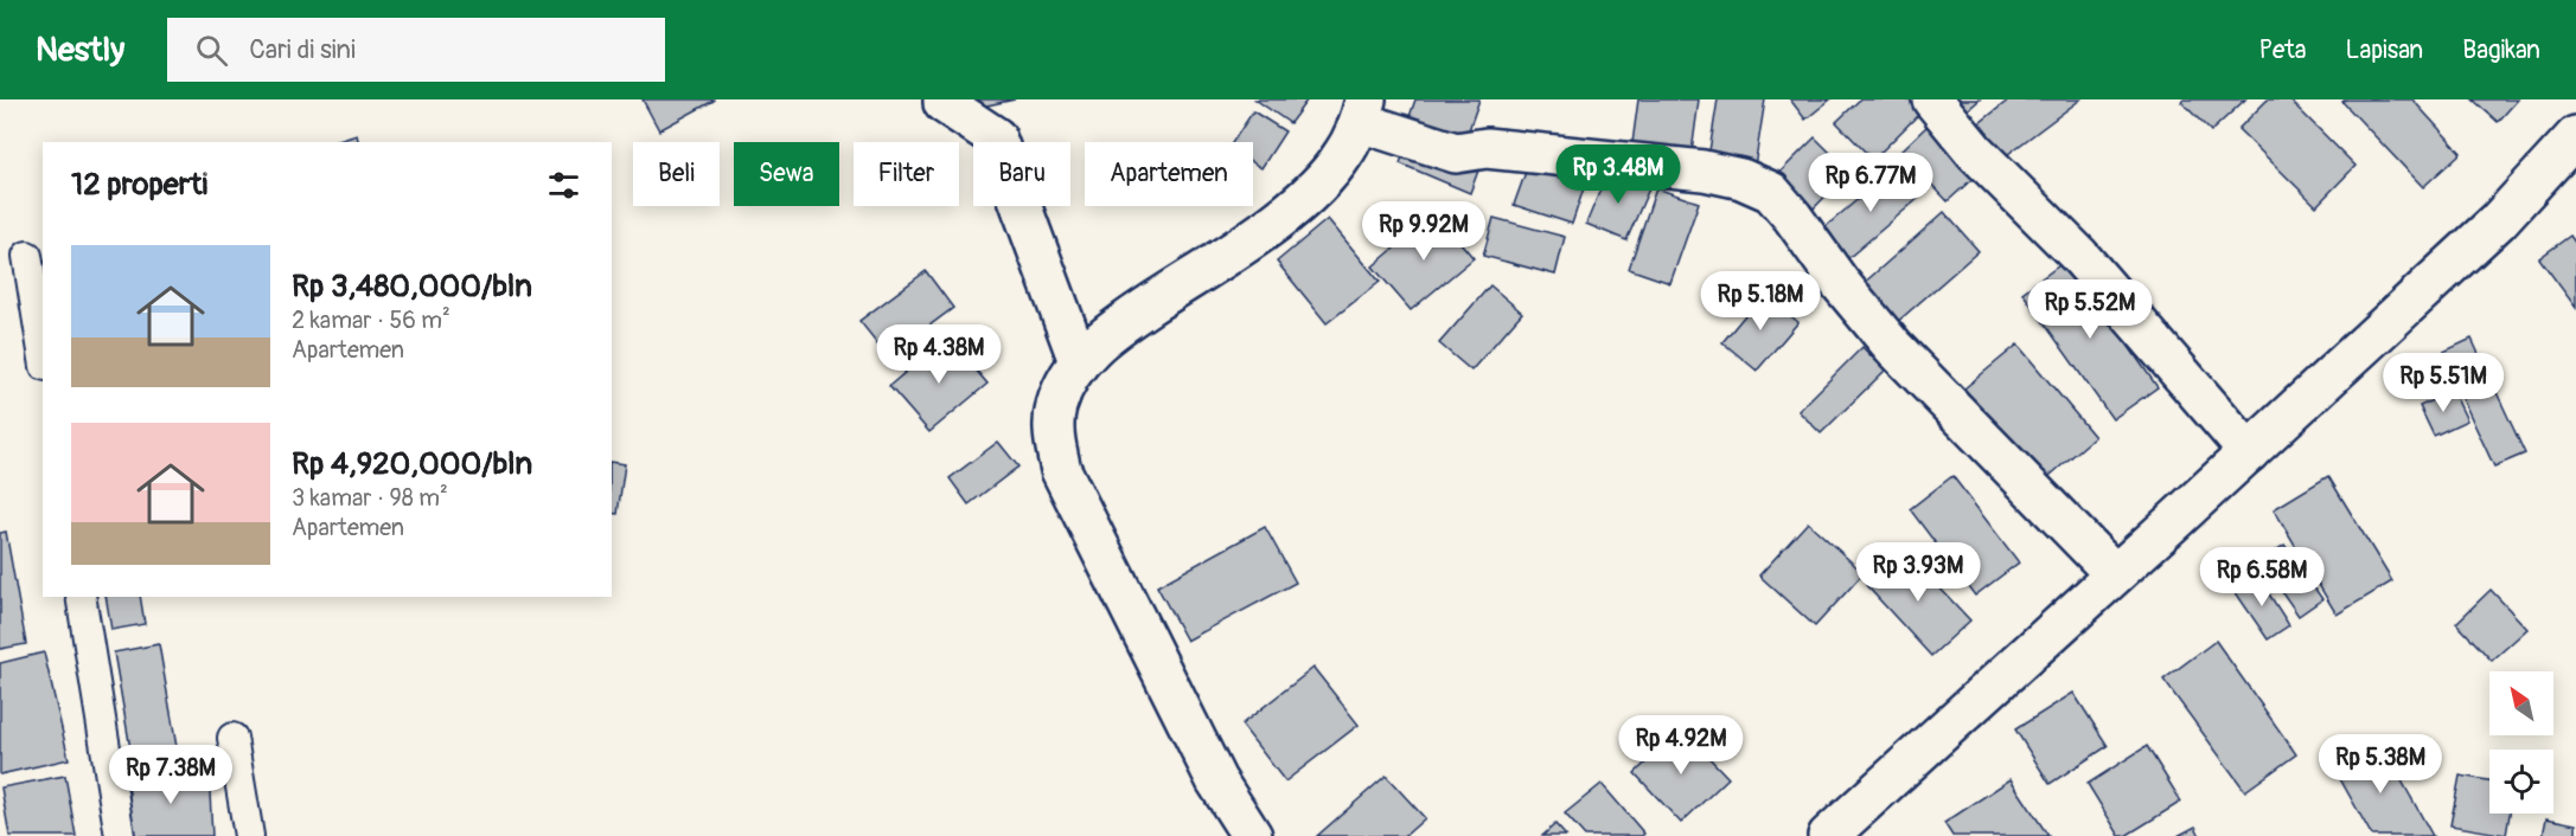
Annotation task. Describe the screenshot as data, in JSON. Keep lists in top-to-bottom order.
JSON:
{
  "north": "top left",
  "page": {
    "header": "Nestly",
    "search": "Cari di sini",
    "nav": ["Peta", "Lapisan", "Bagikan"],
    "chip": [
      "Beli",
      "Sewa",
      "Filter",
      "Baru",
      "Apartemen"
    ],
    "heading": "12 properti",
    "price": [
      "Rp 3.48M",
      "Rp 6.77M",
      "Rp 9.92M",
      "Rp 5.18M",
      "Rp 5.52M",
      "Rp 4.38M",
      "Rp 5.51M",
      "Rp 3.93M",
      "Rp 6.58M",
      "Rp 4.92M",
      "Rp 5.38M",
      "Rp 7.38M"
    ],
    "list": [
      {
        "name": "Rp 3,480,000/bln",
        "note": "2 kamar · 56 m² · Apartemen"
      },
      {
        "name": "Rp 4,920,000/bln",
        "note": "3 kamar · 98 m² · Apartemen"
      }
    ]
  }
}
